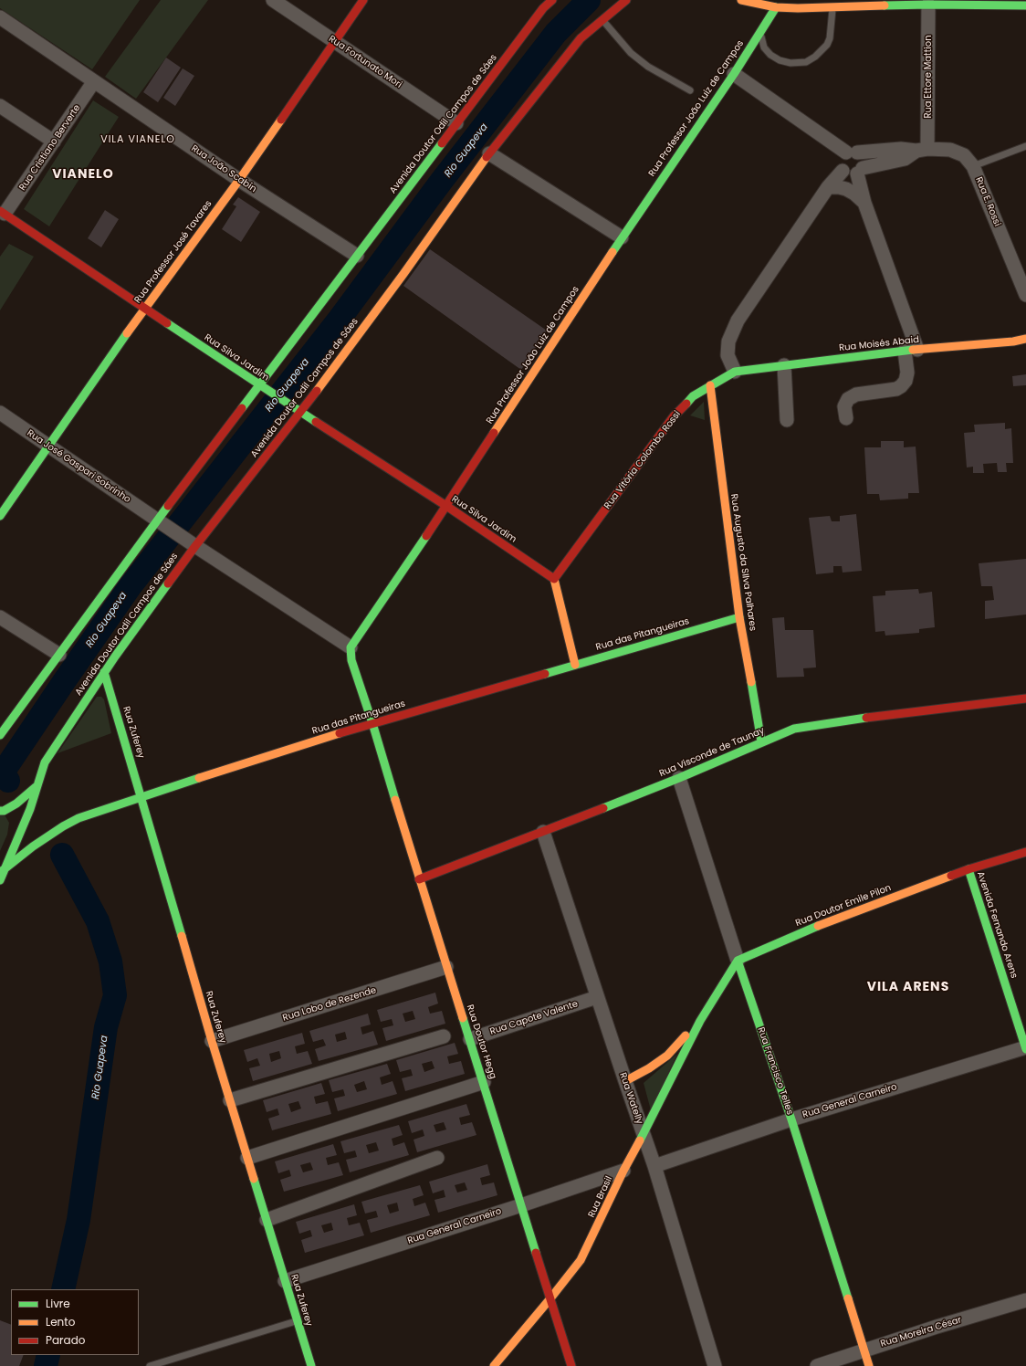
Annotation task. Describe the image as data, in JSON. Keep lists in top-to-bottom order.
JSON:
{
  "streets": {
    "main road": [
      "Rua Professor João Luiz de Campos",
      "Avenida Doutor Odil Campos de Sáes",
      "Rua Professor José Tavares",
      "Rua Moisés Abaid",
      "Rua Silva Jardim",
      "Rua Vitória Colombo Rossi",
      "Rua Augusto da SIlva Palhares",
      "Rua das Pitangueiras",
      "Rua Zuferey",
      "Rua Visconde de Taunay",
      "Rua Doutor Emile Pilon",
      "Avenida Fernando Arens",
      "Rua Doutor Hegg",
      "Rua Francisco Telles",
      "Rua Brasil"
    ],
    "street": [
      "Rua Fortunato Mori",
      "Rua Ettore Mattion",
      "Rua Cristiano Berverte",
      "Rua João Scabin",
      "Rua E. Rossi",
      "Rua José Gaspari Sobrinho",
      "Rua Lobo de Rezende",
      "Rua Capote Valente",
      "Rua Watelly",
      "Rua General Carneiro",
      "Rua Moreira César"
    ]
  },
  "crossings": [
    ["Rua Fortunato Mori", "Avenida Doutor Odil Campos de Sáes"],
    ["Rua Fortunato Mori", "Rua Professor José Tavares"],
    ["Rua Ettore Mattion", "Rua E. Rossi"],
    ["Rua Professor João Luiz de Campos", "Rua Silva Jardim"],
    ["Avenida Doutor Odil Campos de Sáes", "Rua João Scabin"],
    ["Avenida Doutor Odil Campos de Sáes", "Rua Silva Jardim"],
    ["Avenida Doutor Odil Campos de Sáes", "Rua José Gaspari Sobrinho"],
    ["Avenida Doutor Odil Campos de Sáes", "Rua das Pitangueiras"],
    ["Avenida Doutor Odil Campos de Sáes", "Rua Zuferey"],
    ["Rua Cristiano Berverte", "Rua João Scabin"],
    ["Rua Cristiano Berverte", "Rua Silva Jardim"],
    ["Rua João Scabin", "Rua Professor José Tavares"],
    ["Rua Professor José Tavares", "Rua Silva Jardim"],
    ["Rua Professor José Tavares", "Rua José Gaspari Sobrinho"],
    ["Rua Moisés Abaid", "Rua Vitória Colombo Rossi"],
    ["Rua Silva Jardim", "Rua Vitória Colombo Rossi"],
    ["Rua Vitória Colombo Rossi", "Rua Augusto da SIlva Palhares"],
    ["Rua Augusto da SIlva Palhares", "Rua das Pitangueiras"],
    ["Rua Augusto da SIlva Palhares", "Rua Visconde de Taunay"],
    ["Rua das Pitangueiras", "Rua Zuferey"],
    ["Rua das Pitangueiras", "Rua Doutor Hegg"],
    ["Rua Zuferey", "Rua Lobo de Rezende"],
    ["Rua Zuferey", "Rua General Carneiro"],
    ["Rua Visconde de Taunay", "Rua Doutor Hegg"],
    ["Rua Visconde de Taunay", "Rua Francisco Telles"],
    ["Rua Visconde de Taunay", "Rua Watelly"],
    ["Rua Doutor Emile Pilon", "Avenida Fernando Arens"],
    ["Rua Doutor Emile Pilon", "Rua Francisco Telles"],
    ["Avenida Fernando Arens", "Rua General Carneiro"],
    ["Rua Lobo de Rezende", "Rua Doutor Hegg"],
    ["Rua Capote Valente", "Rua Doutor Hegg"],
    ["Rua Capote Valente", "Rua Watelly"],
    ["Rua Doutor Hegg", "Rua General Carneiro"],
    ["Rua Doutor Hegg", "Rua Brasil"],
    ["Rua Francisco Telles", "Rua General Carneiro"],
    ["Rua Francisco Telles", "Rua Moreira César"],
    ["Rua Watelly", "Rua General Carneiro"],
    ["Rua Watelly", "Rua Brasil"],
    ["Rua General Carneiro", "Rua Brasil"]
  ],
  "districts": ["VILA VIANELO", "VIANELO", "VILA ARENS"],
  "water": ["Rio Guapeva"],
  "legend": ["Livre", "Lento", "Parado"]
}
